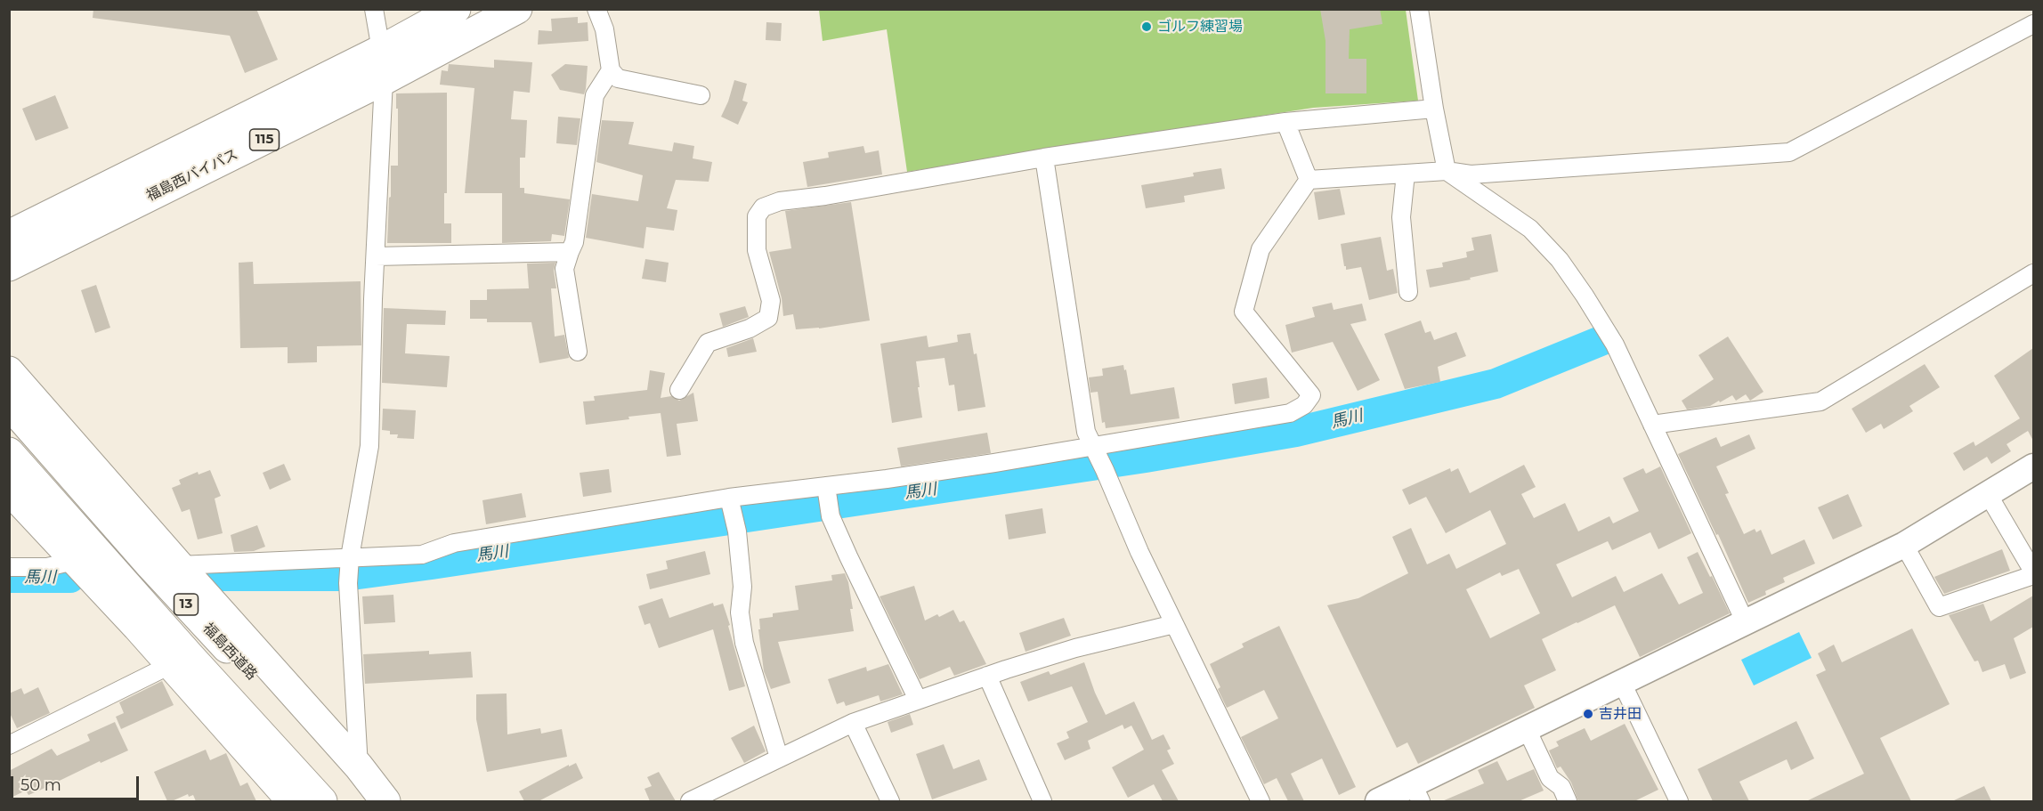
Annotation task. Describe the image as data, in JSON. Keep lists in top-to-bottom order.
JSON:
{
  "streets": {
    "highway": [
      "115",
      "福島西バイパス",
      "13",
      "福島西道路"
    ]
  },
  "water": ["馬川"],
  "places": ["ゴルフ練習場", "吉井田"],
  "scale_bar": "50 m"
}
